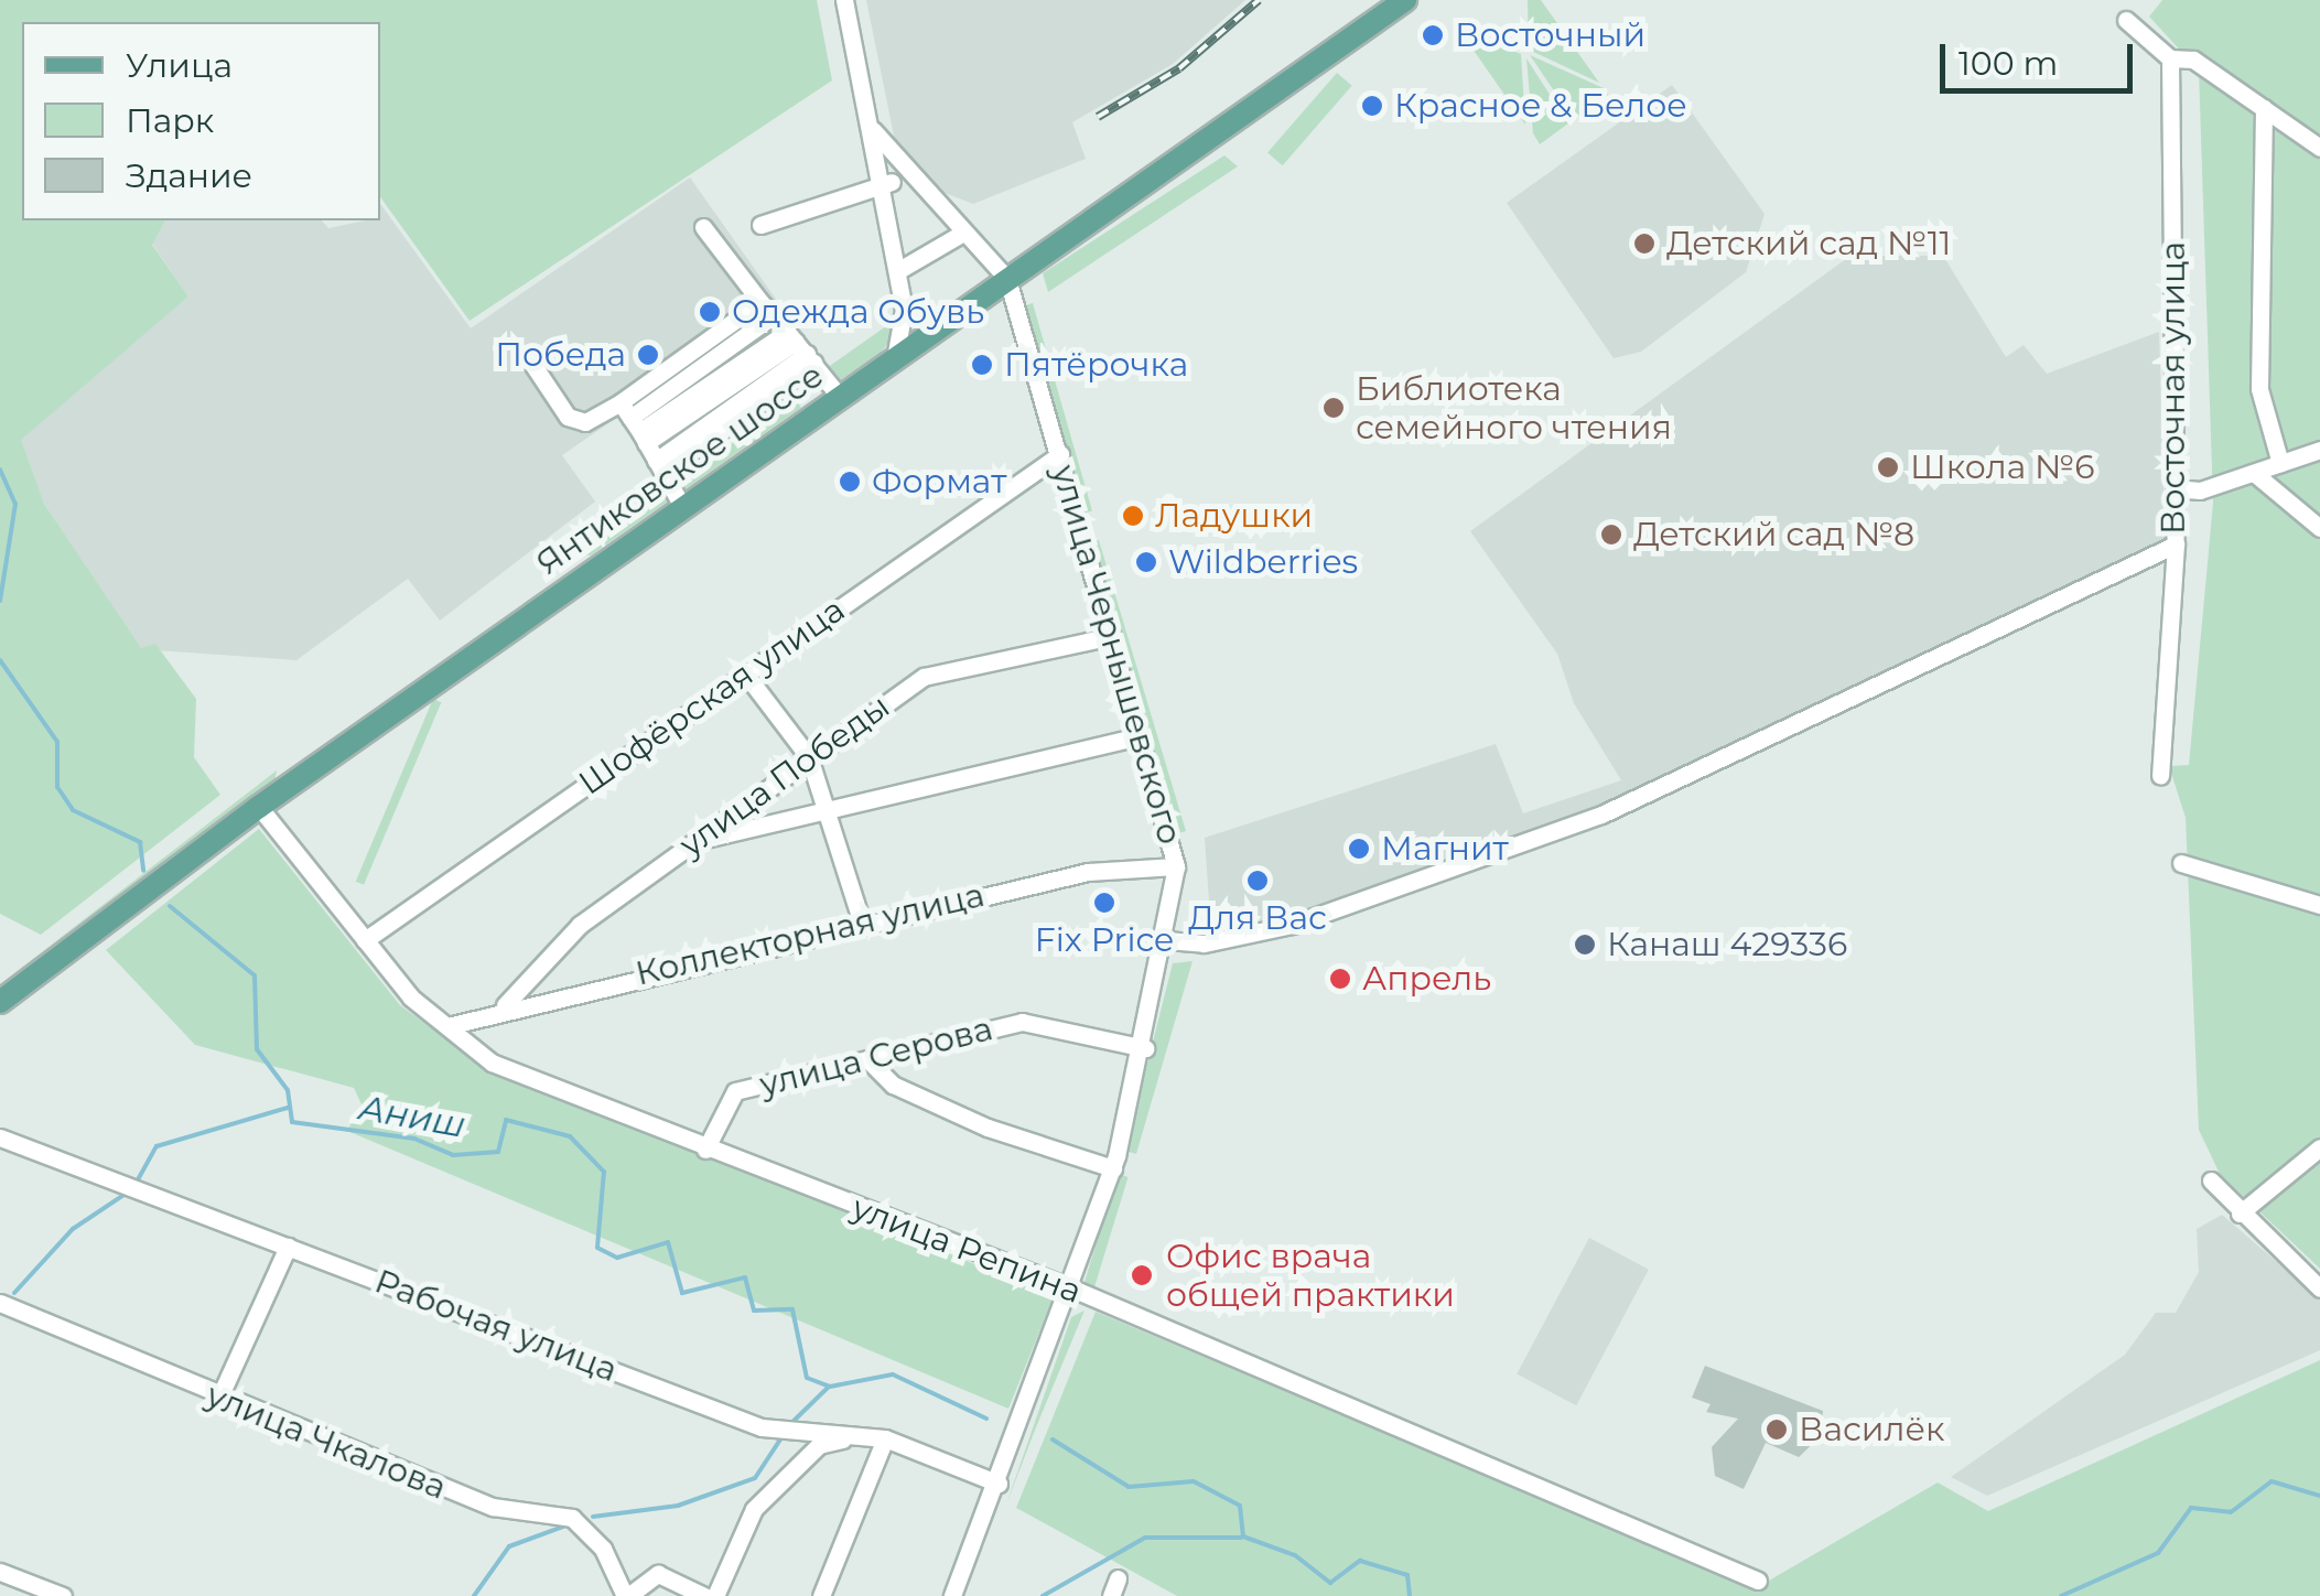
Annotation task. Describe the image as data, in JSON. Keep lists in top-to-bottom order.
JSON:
{
  "streets": {
    "main road": ["Янтиковское шоссе"],
    "street": [
      "Восточная улица",
      "улица Чернышевского",
      "Шофёрская улица",
      "улица Победы",
      "Коллекторная улица",
      "улица Серова",
      "улица Репина",
      "Рабочая улица",
      "улица Чкалова"
    ]
  },
  "crossings": [
    ["Янтиковское шоссе", "улица Чернышевского"],
    ["Янтиковское шоссе", "улица Репина"],
    ["улица Чернышевского", "Шофёрская улица"],
    ["улица Чернышевского", "улица Победы"],
    ["улица Чернышевского", "Коллекторная улица"],
    ["улица Чернышевского", "улица Серова"],
    ["улица Чернышевского", "улица Репина"],
    ["улица Чернышевского", "Рабочая улица"],
    ["Шофёрская улица", "улица Репина"],
    ["улица Победы", "Коллекторная улица"],
    ["Коллекторная улица", "улица Репина"],
    ["улица Серова", "улица Репина"]
  ],
  "water": ["Аниш"],
  "places": [
    "Восточный",
    "Красное & Белое",
    "Детский сад №11",
    "Одежда Обувь",
    "Победа",
    "Пятёрочка",
    "Библиотека семейного чтения",
    "Школа №6",
    "Формат",
    "Ладушки",
    "Детский сад №8",
    "Wildberries",
    "Магнит",
    "Для Вас",
    "Fix Price",
    "Канаш 429336",
    "Апрель",
    "Офис врача общей практики",
    "Василёк"
  ],
  "legend": ["Улица", "Парк", "Здание"],
  "scale_bar": "100 m"
}
